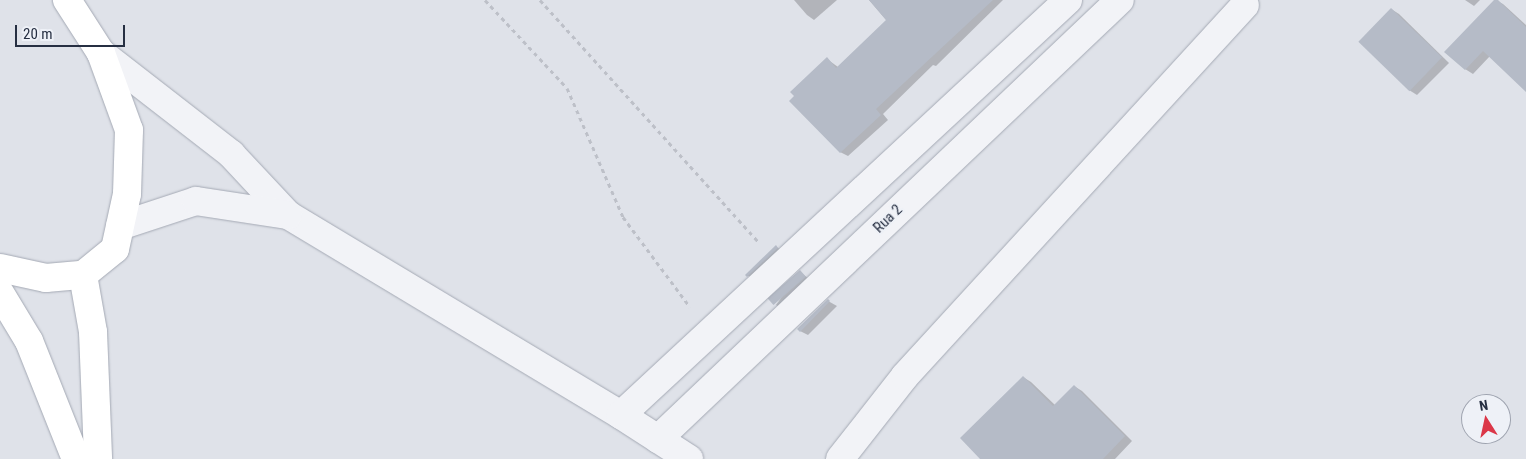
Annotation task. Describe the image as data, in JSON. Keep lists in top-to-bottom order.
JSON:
{
  "streets": {
    "street": ["Rua 2"]
  },
  "scale_bar": "20 m",
  "north": "top"
}
